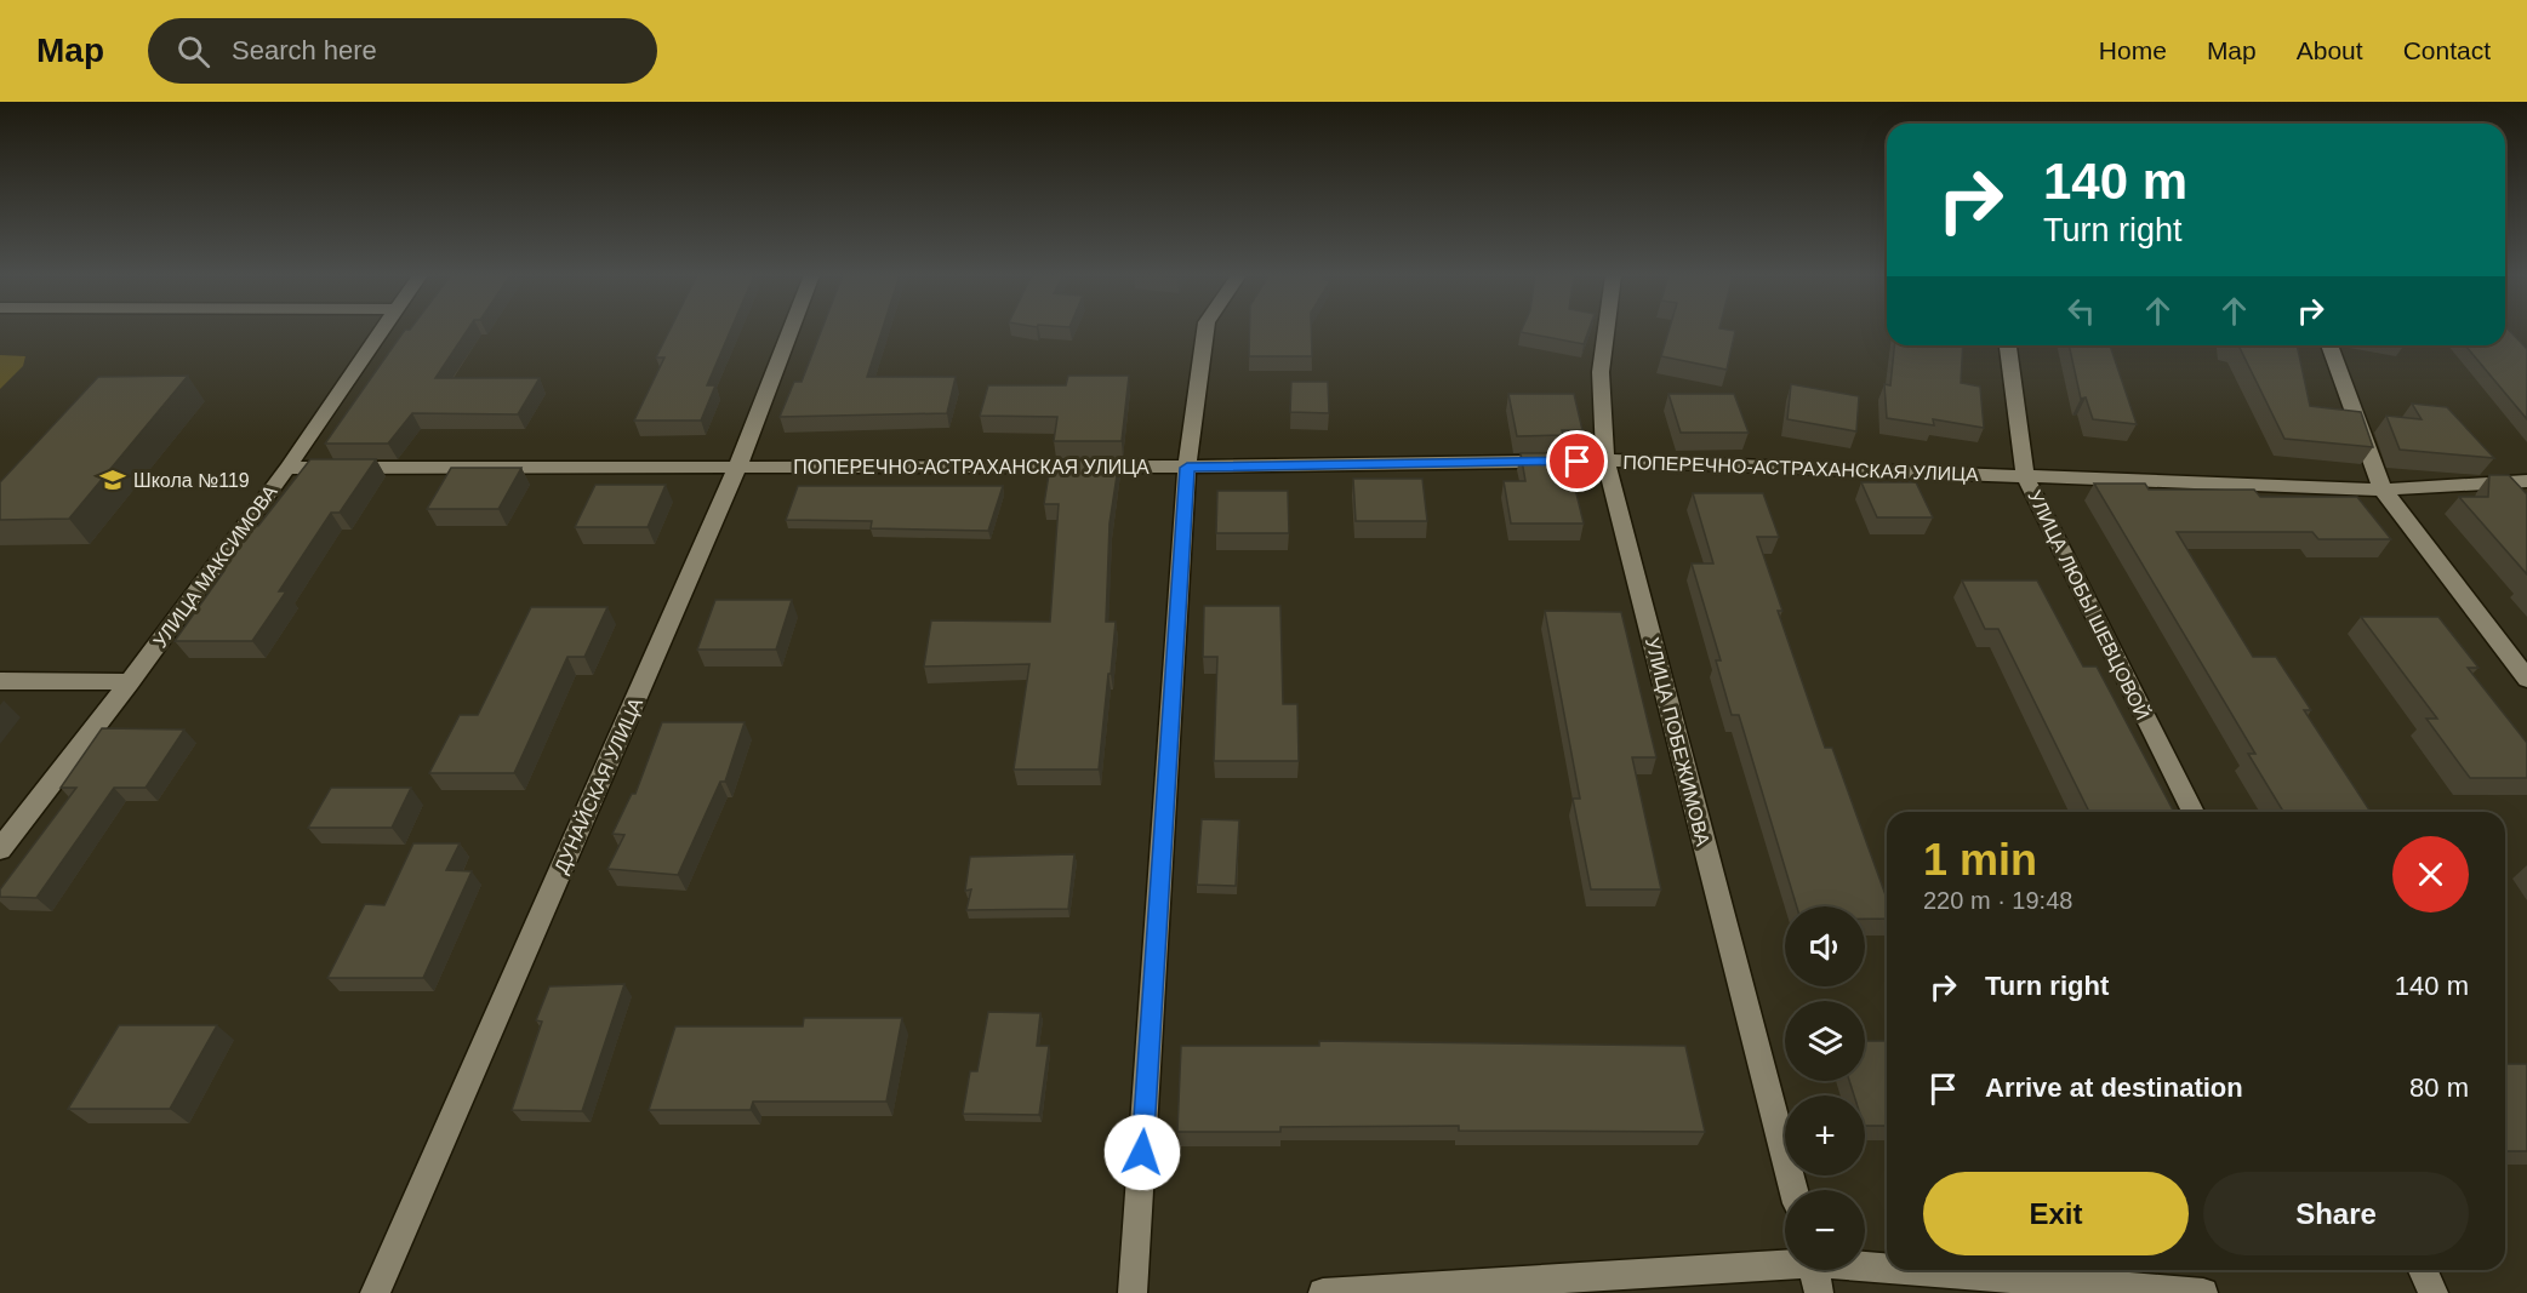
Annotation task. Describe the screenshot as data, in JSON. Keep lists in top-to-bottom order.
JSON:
{
  "streets": {
    "street": [
      "ПОПЕРЕЧНО-АСТРАХАНСКАЯ УЛИЦА",
      "УЛИЦА МАКСИМОВА",
      "УЛИЦА ЛЮБЫ ШЕВЦОВОЙ",
      "УЛИЦА ПОБЕЖИМОВА",
      "ДУНАЙСКАЯ УЛИЦА"
    ]
  },
  "crossings": [
    ["ПОПЕРЕЧНО-АСТРАХАНСКАЯ УЛИЦА", "УЛИЦА МАКСИМОВА"],
    ["ПОПЕРЕЧНО-АСТРАХАНСКАЯ УЛИЦА", "УЛИЦА ЛЮБЫ ШЕВЦОВОЙ"],
    ["ПОПЕРЕЧНО-АСТРАХАНСКАЯ УЛИЦА", "УЛИЦА ПОБЕЖИМОВА"],
    ["ПОПЕРЕЧНО-АСТРАХАНСКАЯ УЛИЦА", "ДУНАЙСКАЯ УЛИЦА"]
  ],
  "places": {
    "school or university": ["Школа №119"]
  },
  "page": {
    "header": "Map",
    "search": "Search here",
    "nav": [
      "Home",
      "Map",
      "About",
      "Contact"
    ],
    "turn": ["140 m", "Turn right"],
    "heading": ["1 min", "220 m · 19:48"],
    "map_buttons": ["+", "−"],
    "list": [
      {
        "name": "Turn right",
        "value": "140 m"
      },
      {
        "name": "Arrive at destination",
        "value": "80 m"
      }
    ],
    "buttons": ["Exit", "Share"]
  }
}
